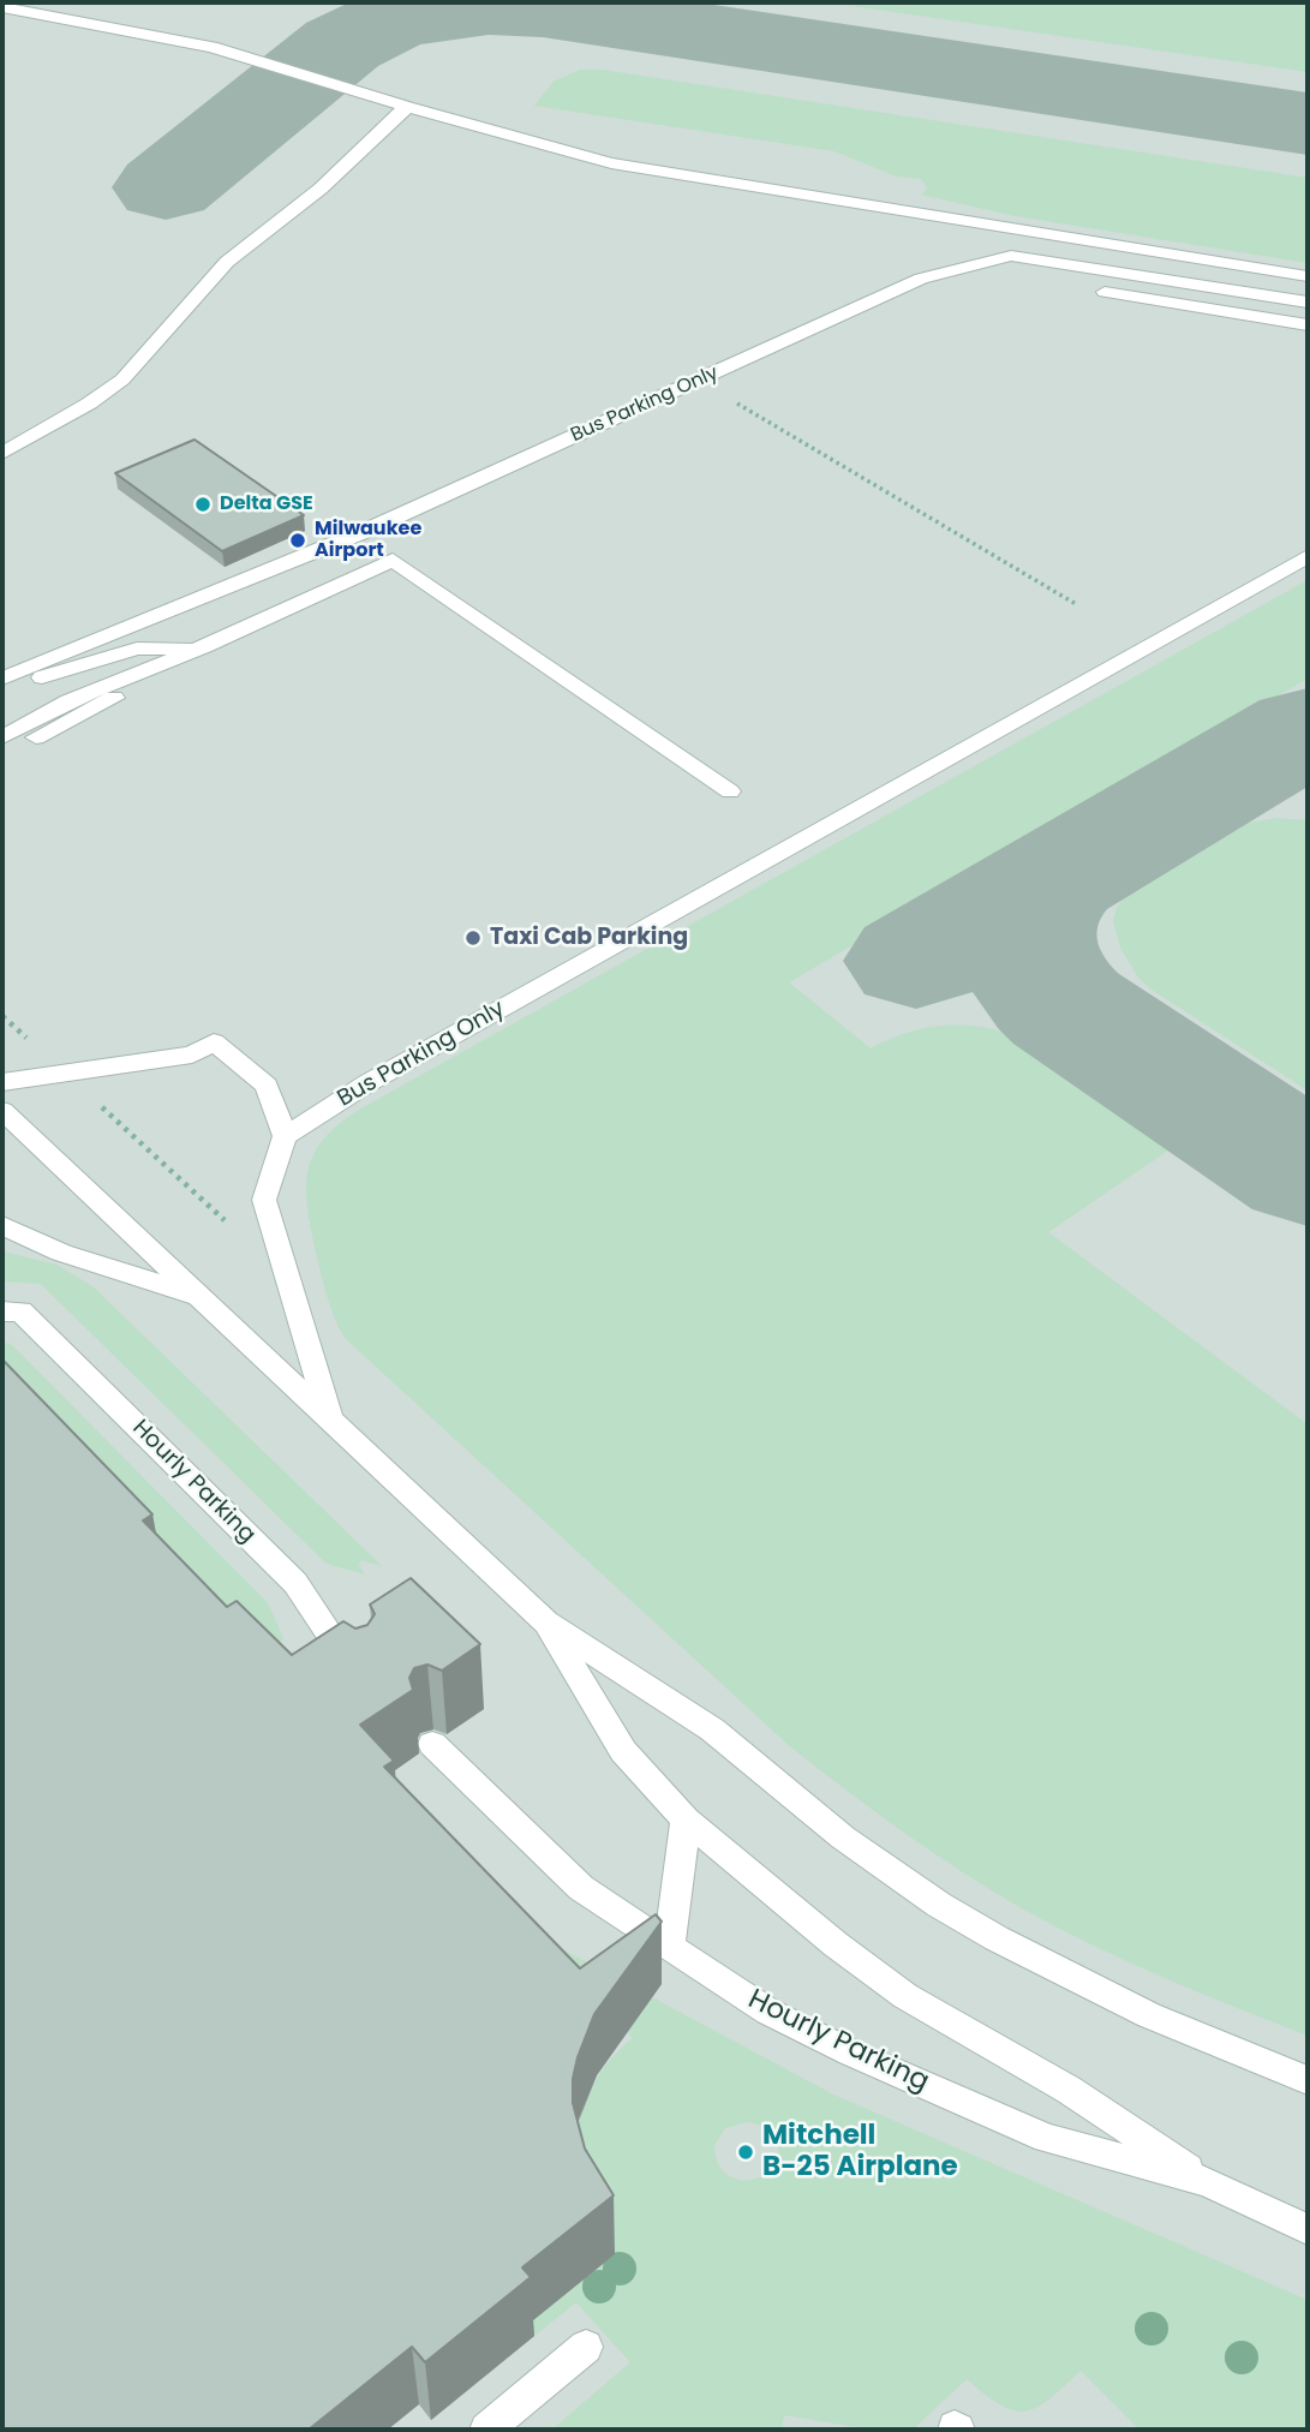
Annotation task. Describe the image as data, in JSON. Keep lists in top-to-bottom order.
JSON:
{
  "streets": {
    "street": ["Bus Parking Only", "Hourly Parking"]
  },
  "places": [
    "Delta GSE",
    "Milwaukee Airport",
    "Taxi Cab Parking",
    "Mitchell B-25 Airplane"
  ]
}
